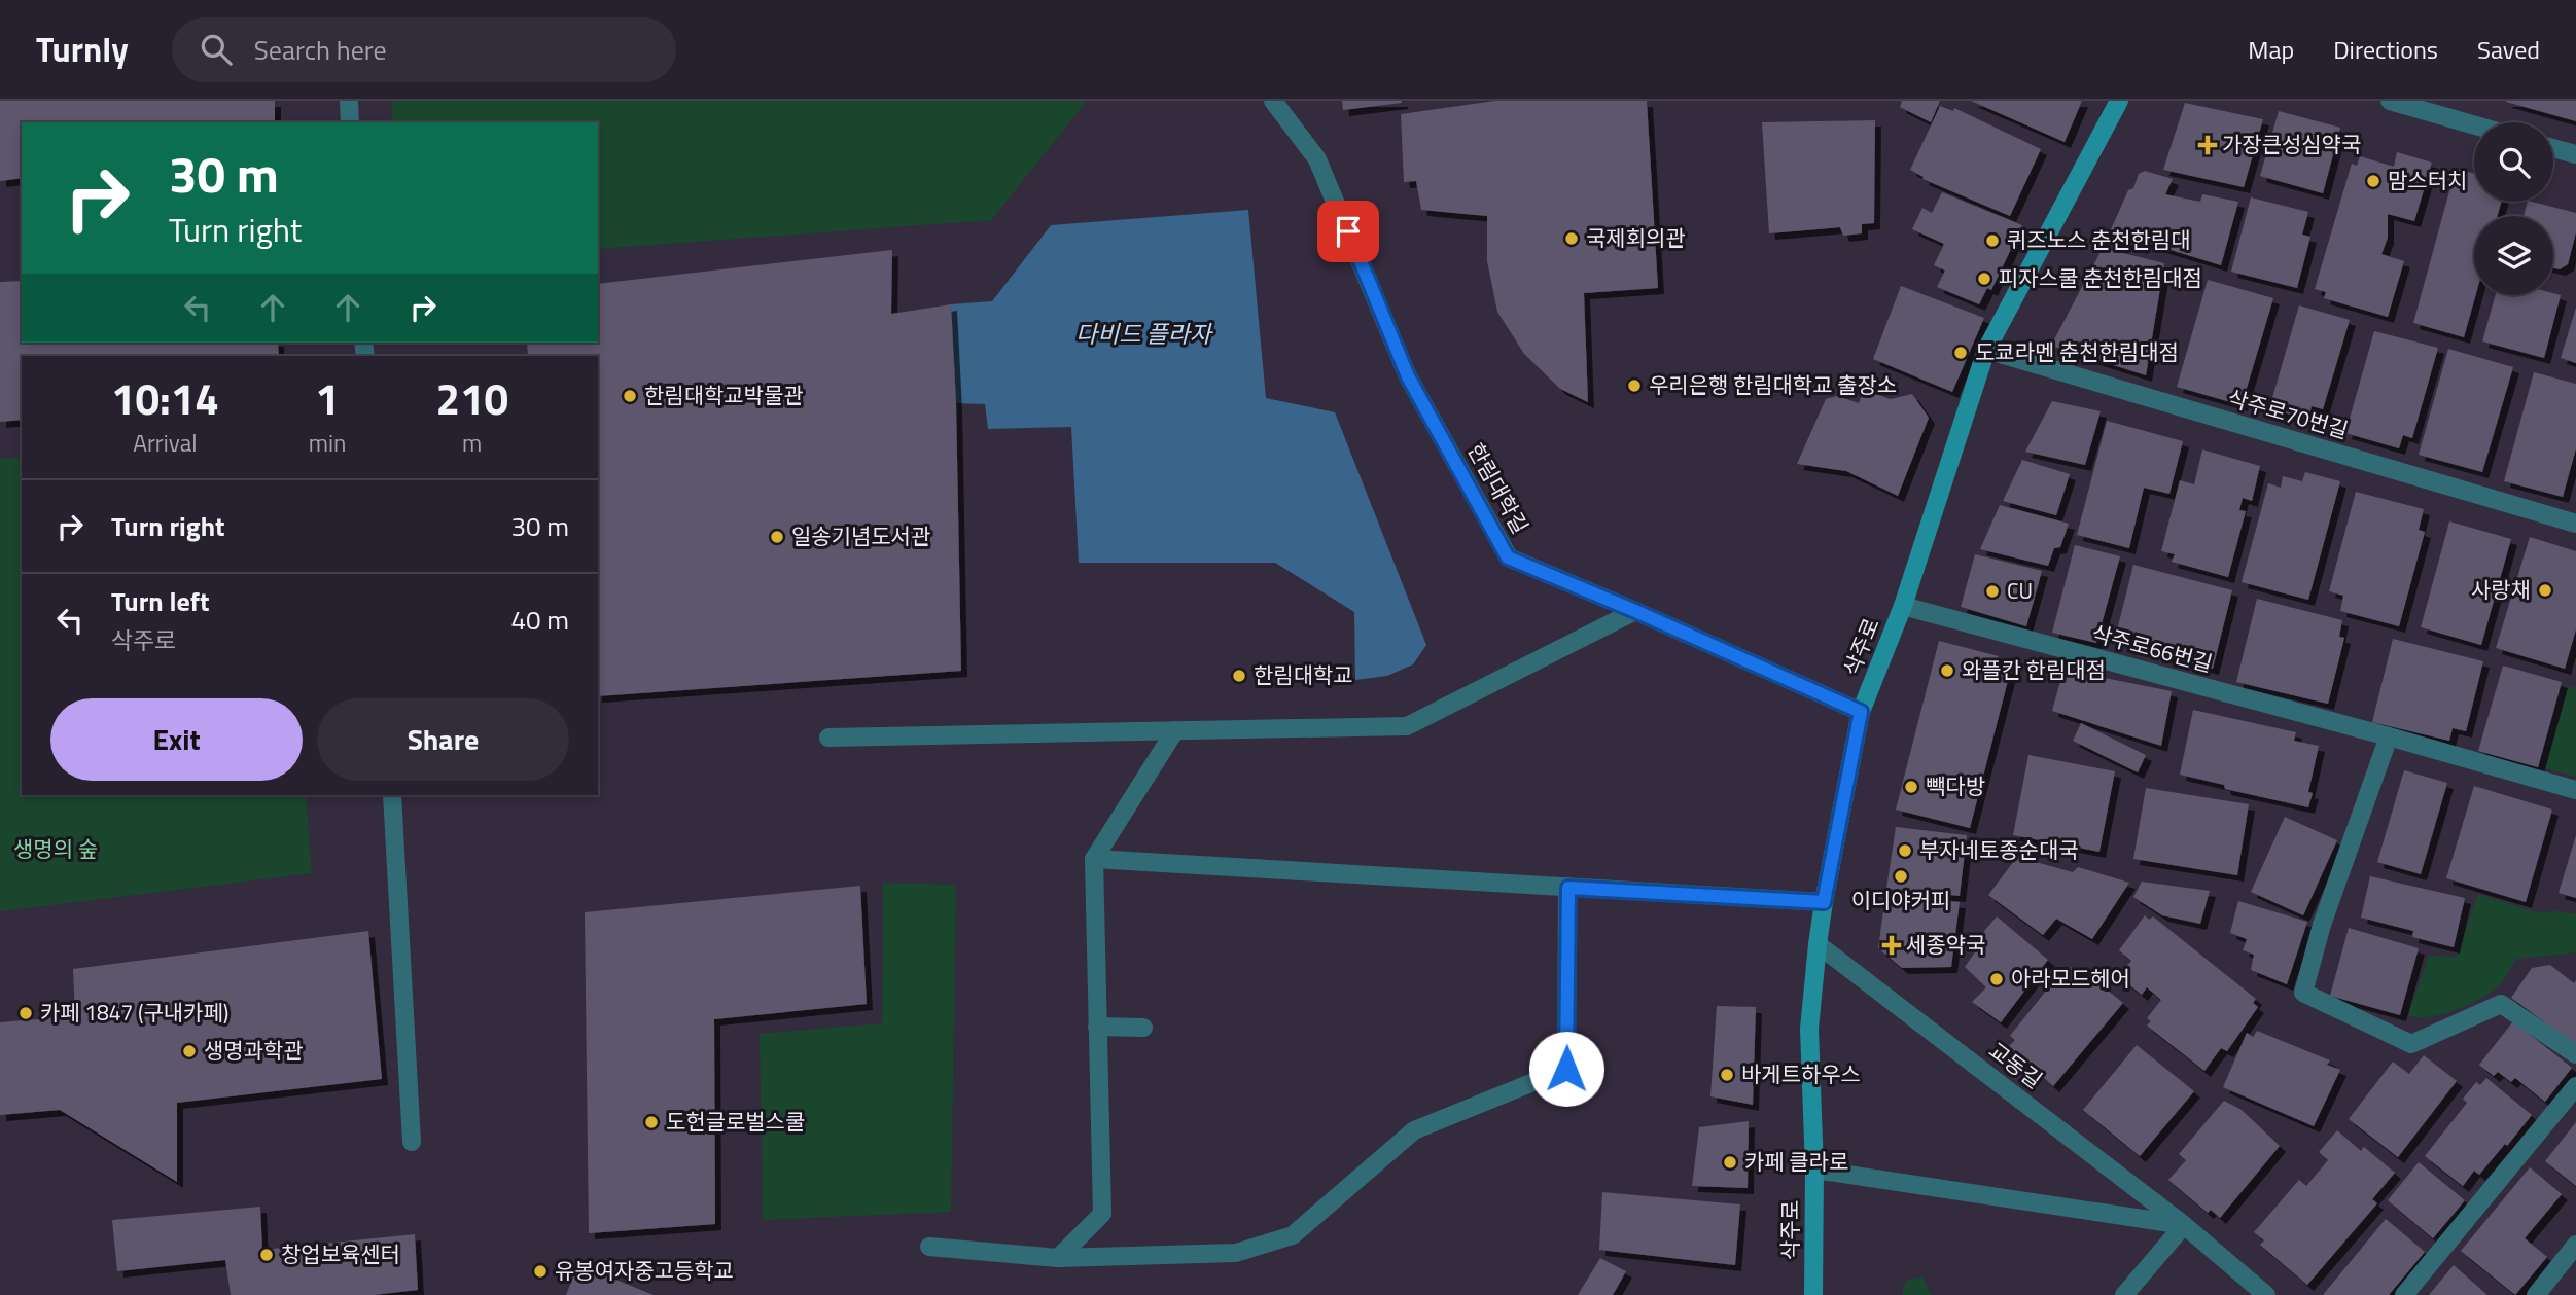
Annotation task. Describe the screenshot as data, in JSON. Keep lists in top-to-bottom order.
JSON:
{
  "streets": {
    "street": [
      "삭주로70번길",
      "한림대학길",
      "삭주로",
      "삭주로66번길",
      "교동길"
    ]
  },
  "crossings": [
    ["삭주로70번길", "삭주로"],
    ["한림대학길", "삭주로"],
    ["삭주로", "삭주로66번길"],
    ["삭주로", "교동길"]
  ],
  "water": ["다비드 플라자"],
  "parks": ["생명의 숲"],
  "places": {
    "health": ["가장큰성심약국", "세종약국"],
    "other": [
      "맘스터치",
      "국제회의관",
      "퀴즈노스 춘천한림대",
      "피자스쿨 춘천한림대점",
      "도쿄라멘 춘천한림대점",
      "우리은행 한림대학교 출장소",
      "한림대학교박물관",
      "일송기념도서관",
      "사랑채",
      "CU",
      "와플칸 한림대점",
      "한림대학교",
      "빽다방",
      "부자네토종순대국",
      "이디야커피",
      "아라모드헤어",
      "카페 1847 (구내카페)",
      "생명과학관",
      "바게트하우스",
      "도헌글로벌스쿨",
      "카페 클라로",
      "창업보육센터",
      "유봉여자중고등학교"
    ]
  },
  "page": {
    "header": "Turnly",
    "search": "Search here",
    "nav": ["Map", "Directions", "Saved"],
    "turn": ["30 m", "Turn right"],
    "eta": [
      "10:14",
      "Arrival",
      "1",
      "min",
      "210",
      "m"
    ],
    "list": [
      {
        "name": "Turn right",
        "value": "30 m"
      },
      {
        "name": "Turn left",
        "note": "삭주로",
        "value": "40 m"
      }
    ],
    "buttons": ["Exit", "Share"]
  }
}
